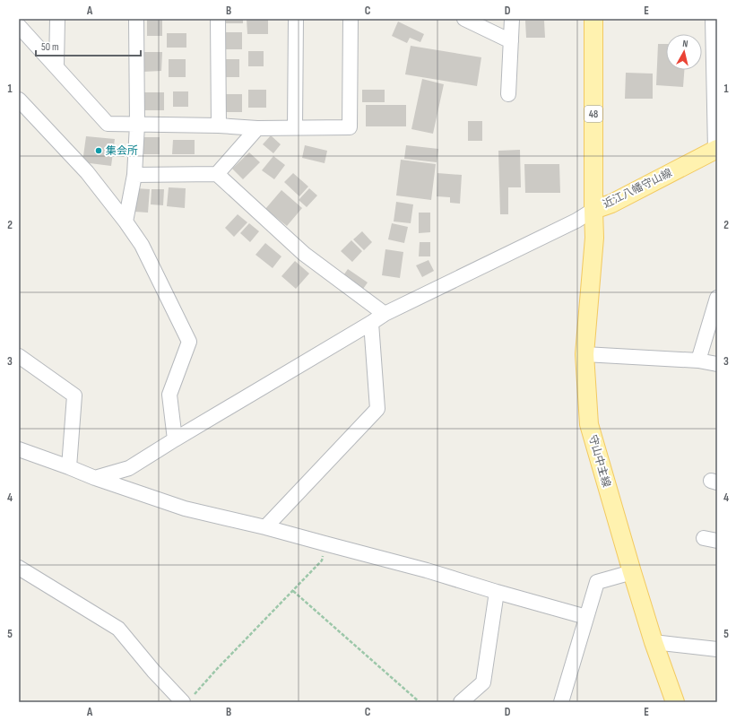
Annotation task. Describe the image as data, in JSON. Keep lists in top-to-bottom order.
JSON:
{
  "streets": {
    "main road": ["48", "近江八幡守山線", "守山中主線"]
  },
  "crossings": [
    ["近江八幡守山線", "守山中主線"]
  ],
  "places": ["集会所"],
  "scale_bar": "50 m",
  "north": "top",
  "grid": {
    "columns": [
      "A",
      "B",
      "C",
      "D",
      "E"
    ],
    "rows": [
      "1",
      "2",
      "3",
      "4",
      "5"
    ]
  }
}
